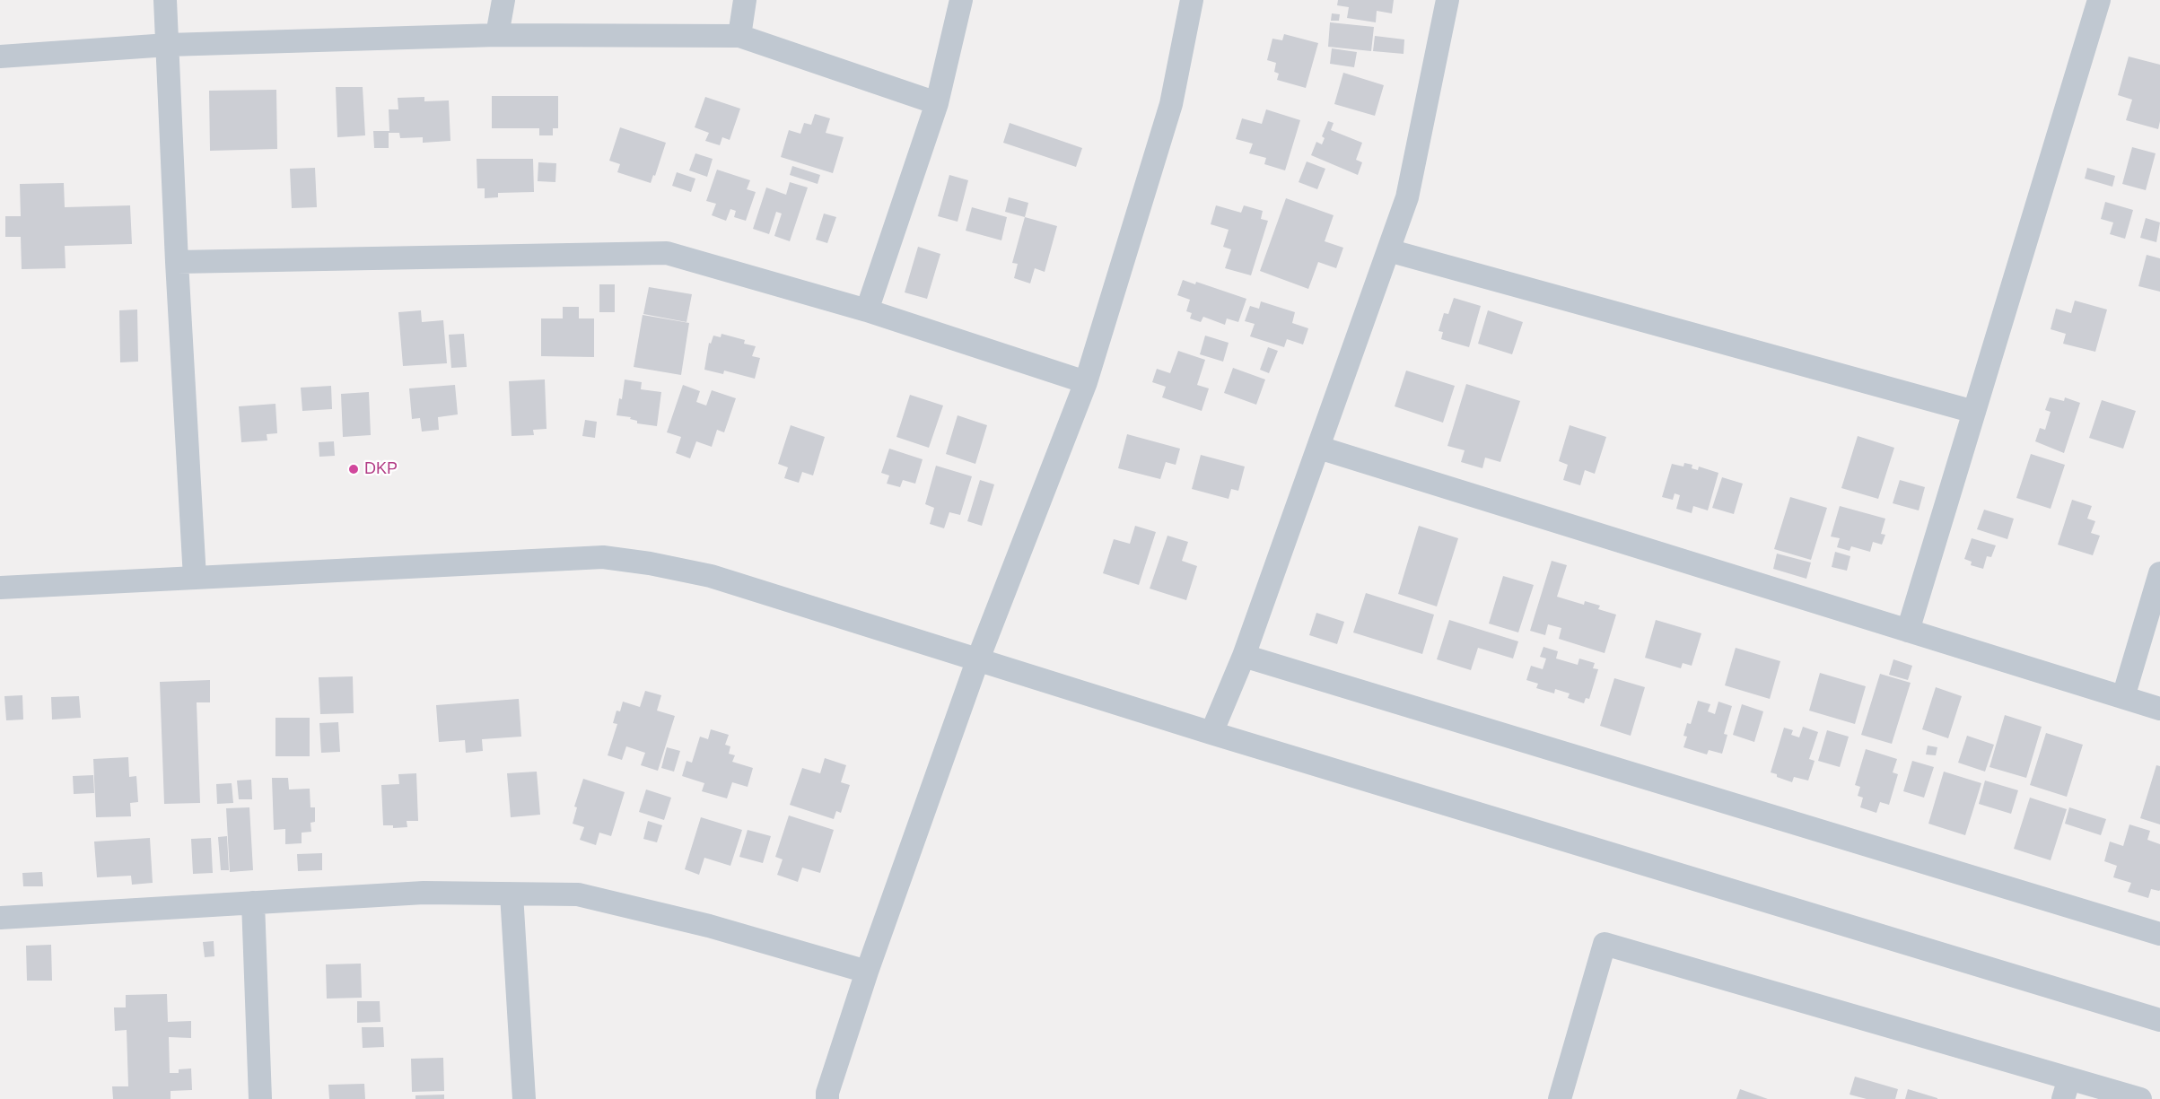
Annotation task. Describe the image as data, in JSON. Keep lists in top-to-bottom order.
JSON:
{
  "places": ["DKP"]
}
